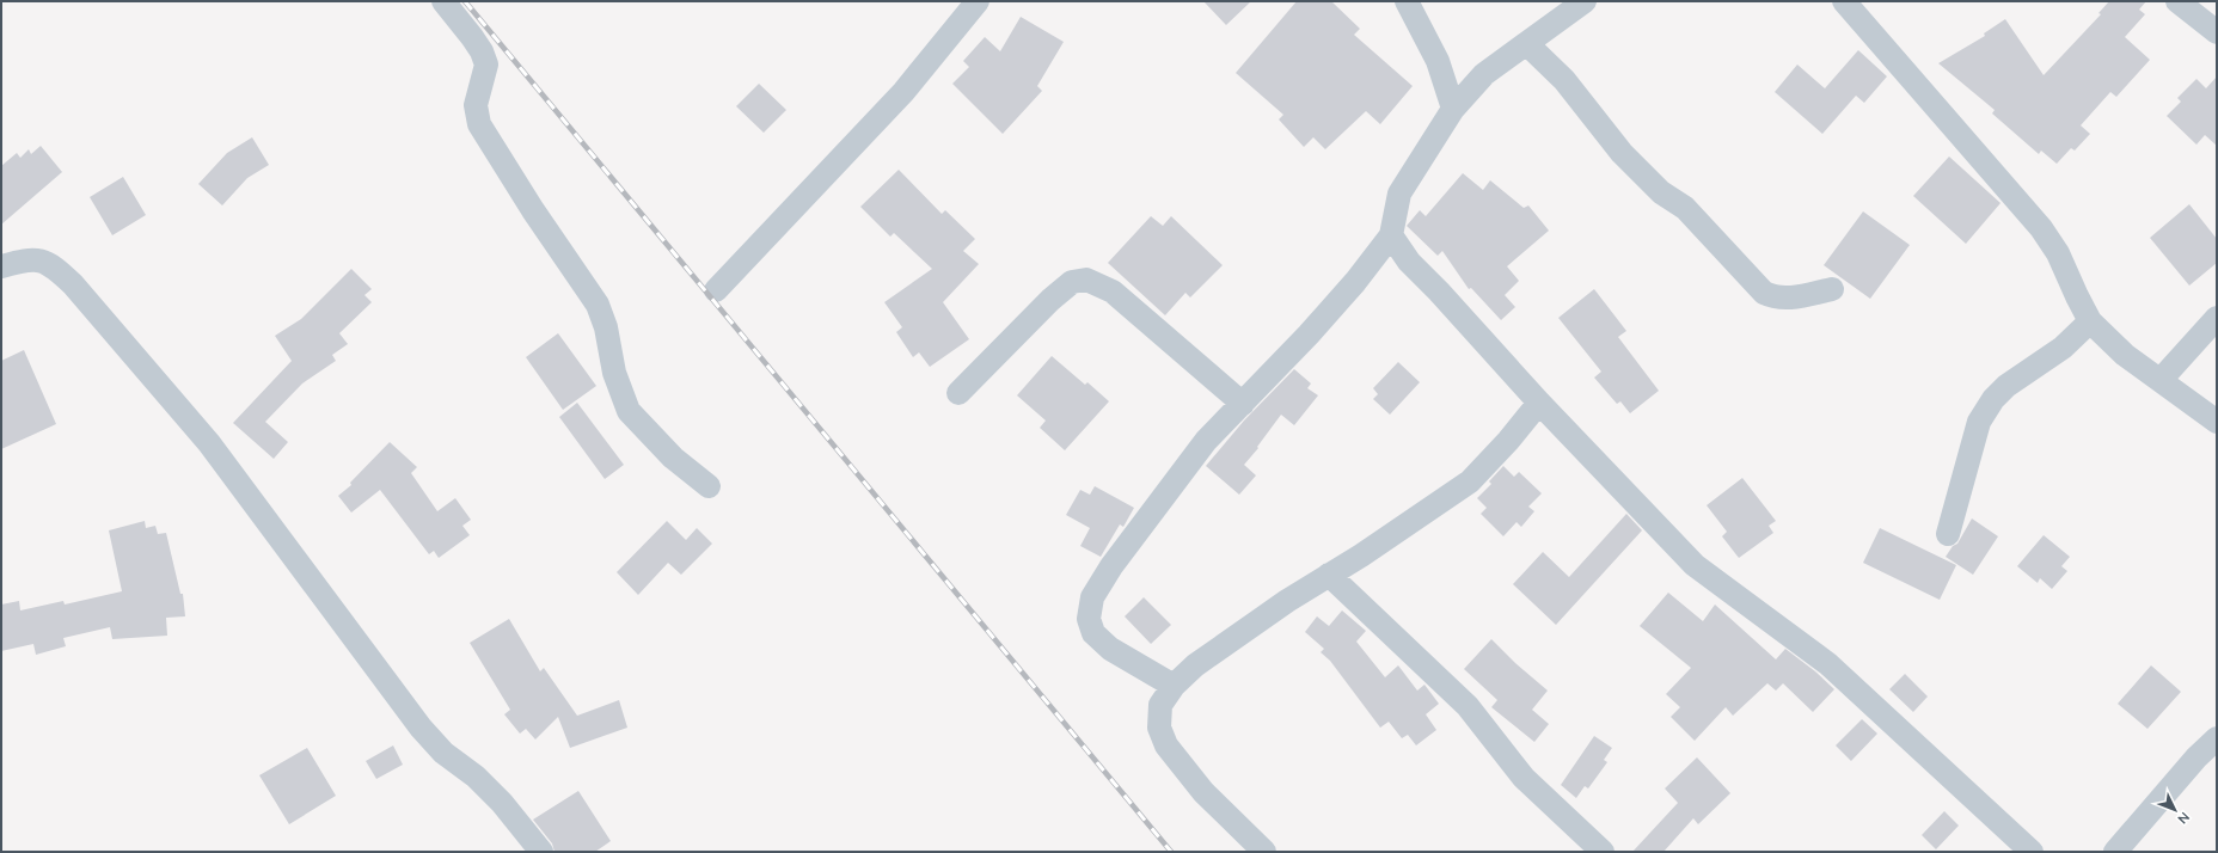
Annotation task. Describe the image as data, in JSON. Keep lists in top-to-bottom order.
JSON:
{
  "north": "bottom right"
}
